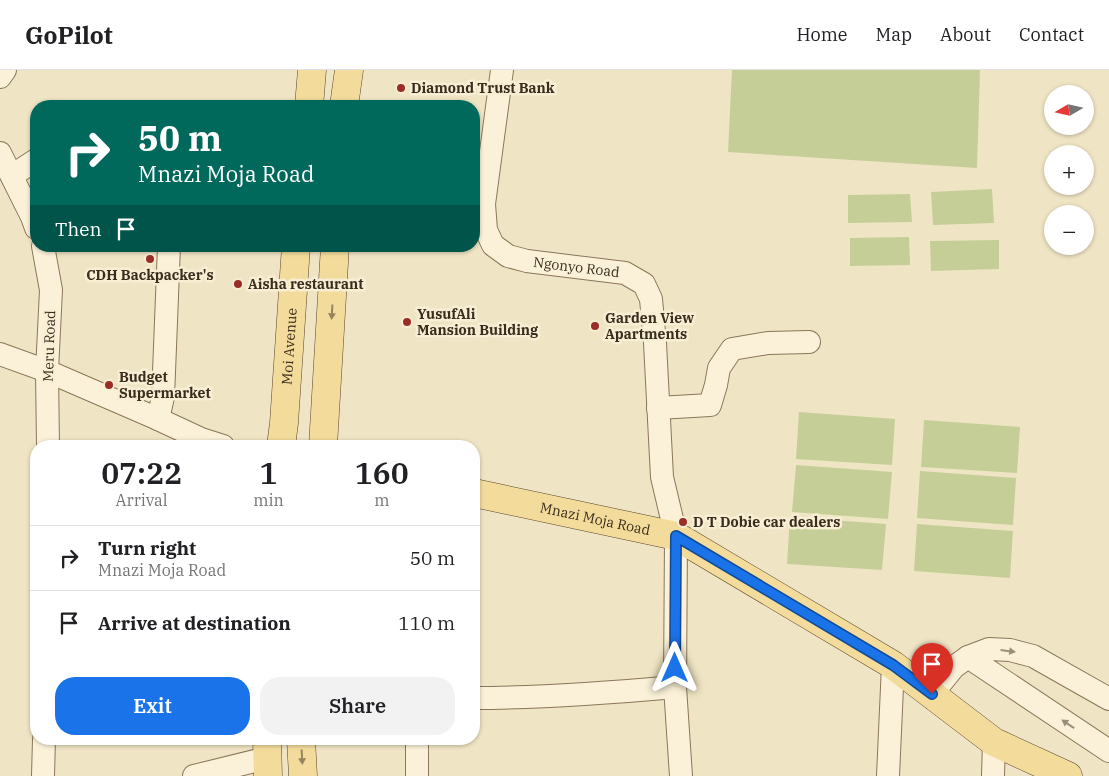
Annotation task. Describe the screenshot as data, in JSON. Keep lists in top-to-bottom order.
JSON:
{
  "streets": {
    "main road": ["Moi Avenue", "Mnazi Moja Road"],
    "street": ["Ngonyo Road", "Meru Road"]
  },
  "crossings": [
    ["Ngonyo Road", "Mnazi Moja Road"]
  ],
  "places": [
    "Diamond Trust Bank",
    "CDH Backpacker's",
    "Aisha restaurant",
    "YusufAli Mansion Building",
    "Garden View Apartments",
    "Budget Supermarket",
    "D T Dobie car dealers"
  ],
  "north": "left",
  "page": {
    "header": "GoPilot",
    "nav": [
      "Home",
      "Map",
      "About",
      "Contact"
    ],
    "map_buttons": ["+", "−"],
    "turn": ["50 m", "Mnazi Moja Road"],
    "then": "Then",
    "eta": [
      "07:22",
      "Arrival",
      "1",
      "min",
      "160",
      "m"
    ],
    "list": [
      {
        "name": "Turn right",
        "note": "Mnazi Moja Road",
        "value": "50 m"
      },
      {
        "name": "Arrive at destination",
        "value": "110 m"
      }
    ],
    "buttons": ["Exit", "Share"]
  }
}
